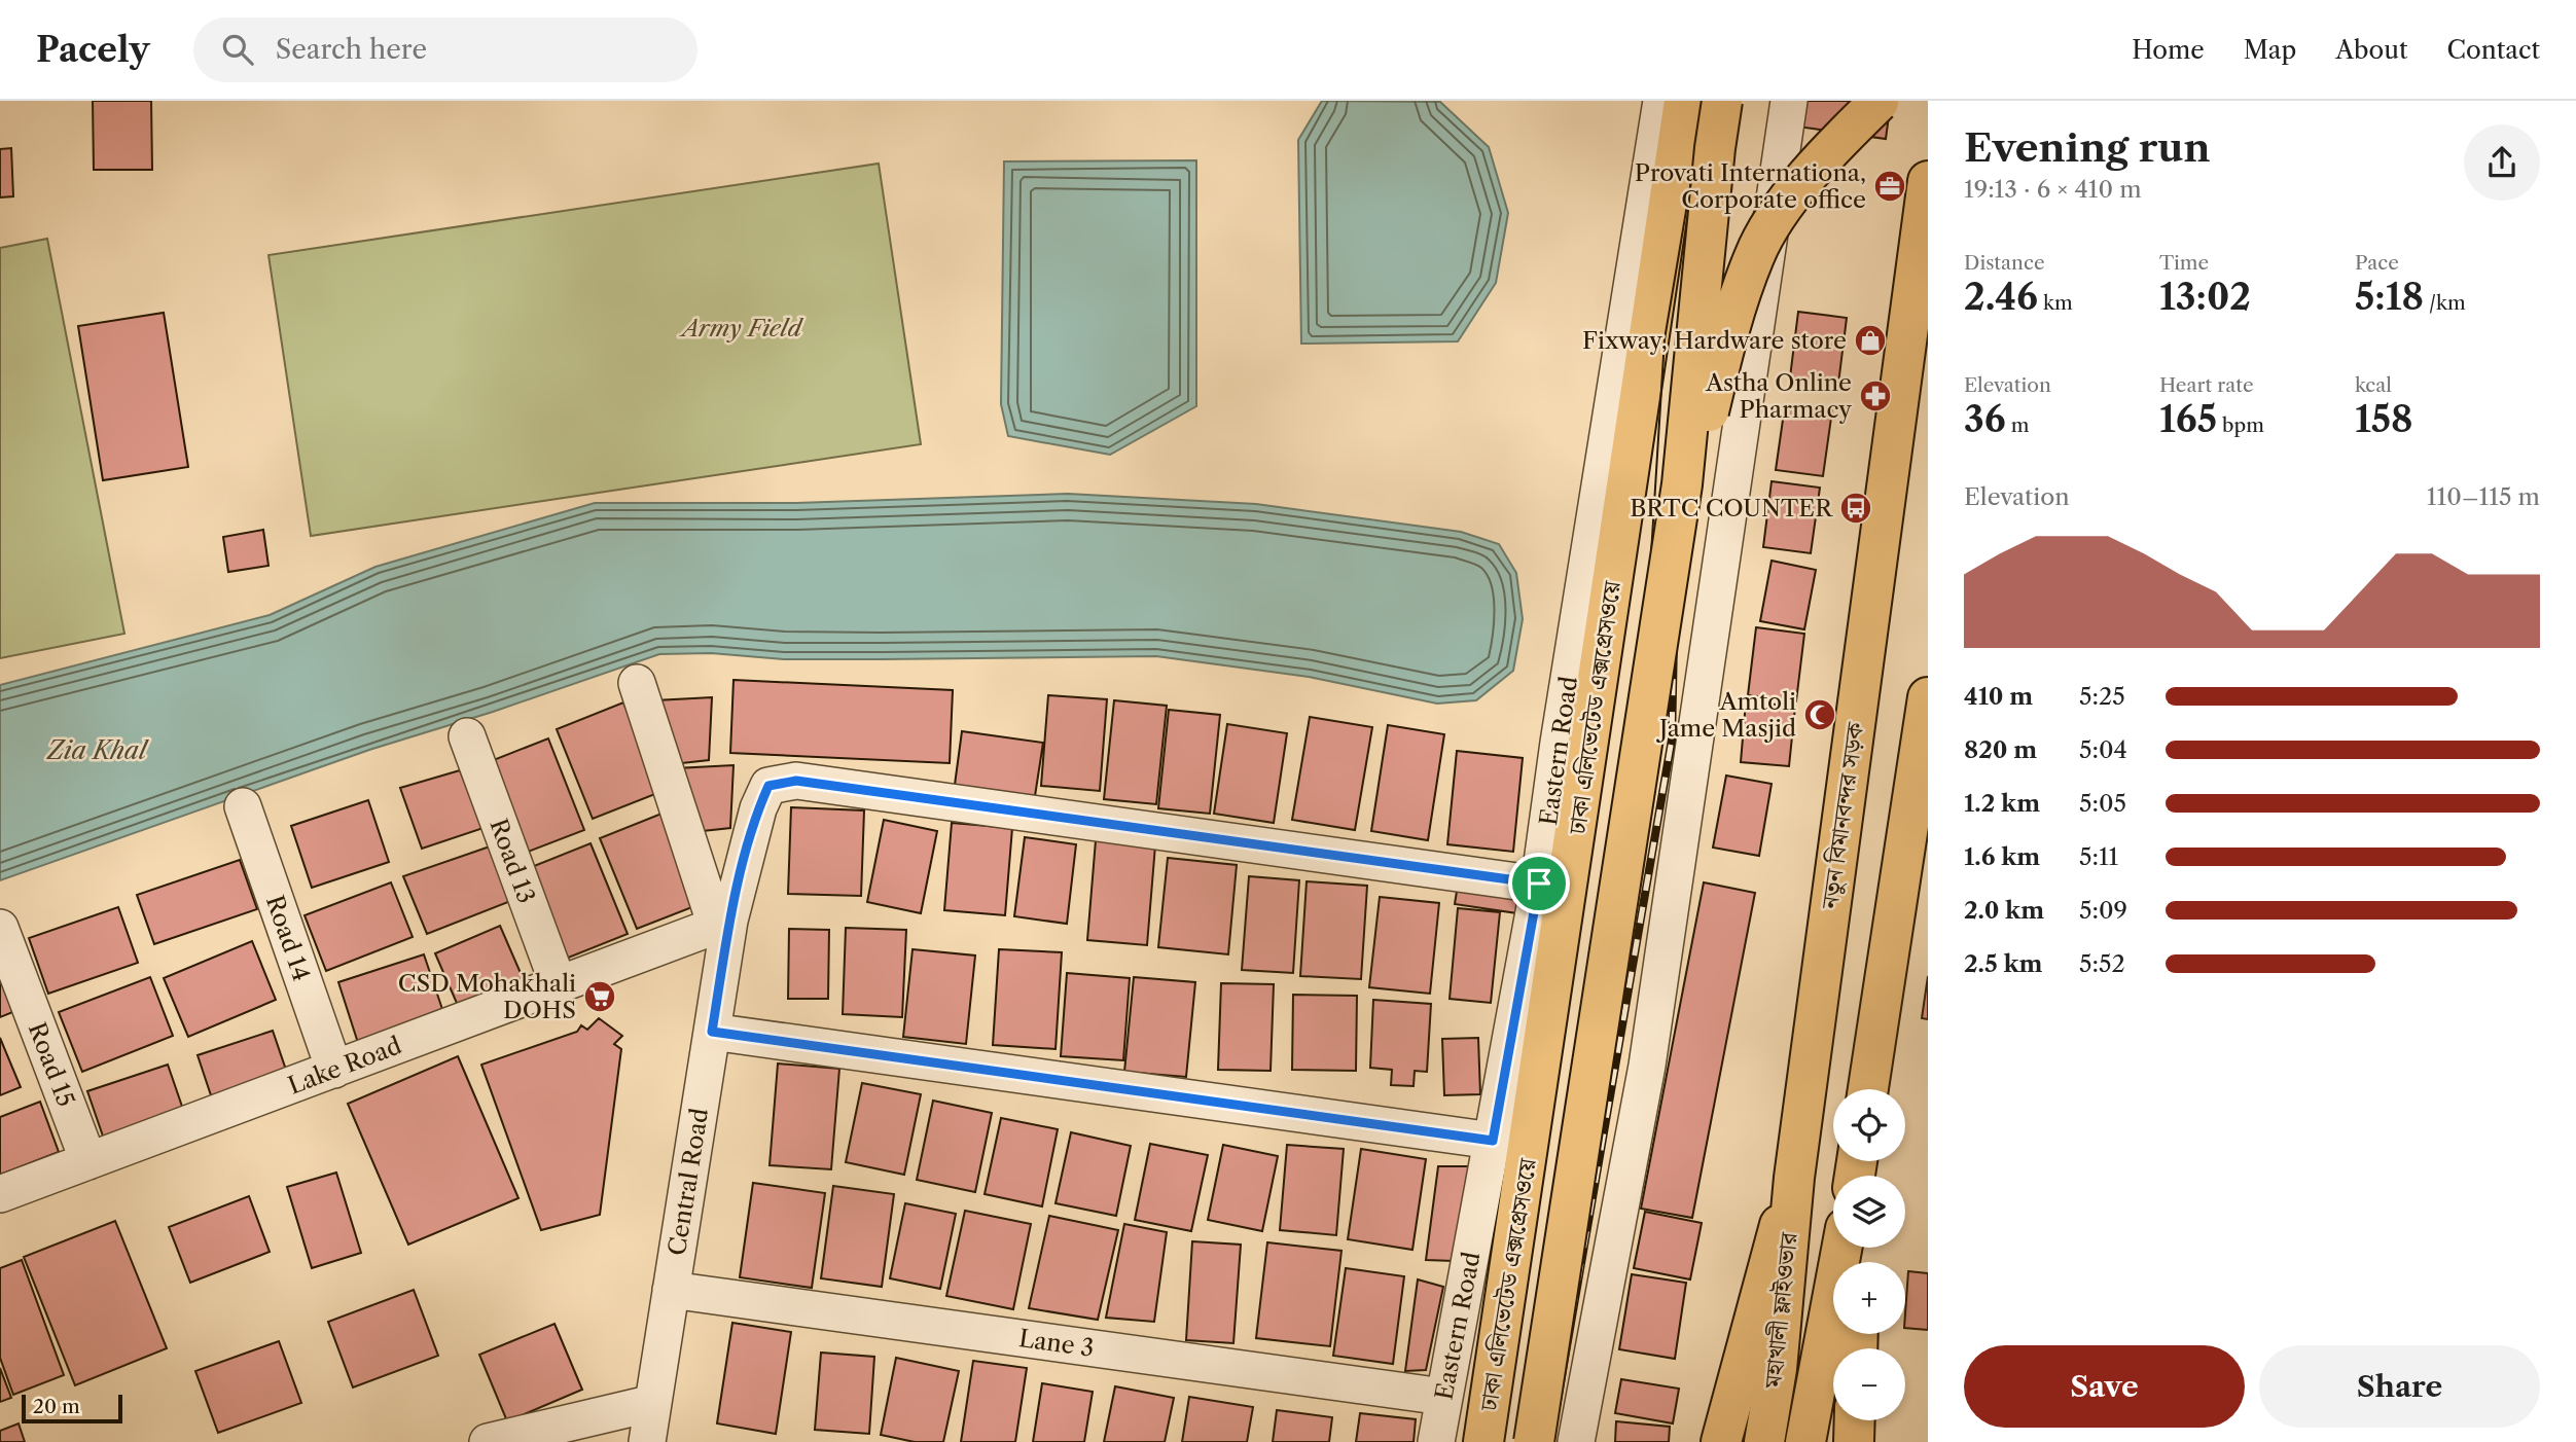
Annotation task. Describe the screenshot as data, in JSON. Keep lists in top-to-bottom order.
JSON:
{
  "streets": {
    "main road": ["ঢাকা এলিভেটেড এক্সপ্রেসওয়ে", "নতুন বিমানবন্দর সড়ক", "মহাখালী ফ্লাইওভার"],
    "street": [
      "Eastern Road",
      "Road 13",
      "Road 14",
      "Road 15",
      "Lake Road",
      "Central Road",
      "Lane 3"
    ]
  },
  "crossings": [
    ["Eastern Road", "Central Road"],
    ["Eastern Road", "Lane 3"],
    ["নতুন বিমানবন্দর সড়ক", "মহাখালী ফ্লাইওভার"],
    ["Road 13", "Lake Road"],
    ["Road 14", "Lake Road"],
    ["Road 15", "Lake Road"],
    ["Lake Road", "Central Road"],
    ["Central Road", "Lane 3"]
  ],
  "water": ["Zia Khal"],
  "parks": ["Army Field"],
  "places": {
    "office": ["Provati Internationa, Corporate office"],
    "shop": ["Fixway, Hardware store"],
    "pharmacy": ["Astha Online Pharmacy"],
    "bus stop": ["BRTC COUNTER"],
    "mosque": ["Amtoli Jame Masjid"],
    "supermarket": ["CSD Mohakhali DOHS"]
  },
  "scale_bar": "20 m",
  "page": {
    "header": "Pacely",
    "search": "Search here",
    "nav": [
      "Home",
      "Map",
      "About",
      "Contact"
    ],
    "heading": ["Evening run", "19:13 · 6 × 410 m"],
    "stats": [
      ["Distance", "2.46 km"],
      ["Time", "13:02"],
      ["Pace", "5:18 /km"],
      ["Elevation", "36 m"],
      ["Heart rate", "165 bpm"],
      ["kcal", "158"]
    ],
    "chart": ["Elevation", "110–115 m"],
    "list": [
      {
        "name": "410 m",
        "note": "5:25"
      },
      {
        "name": "820 m",
        "note": "5:04"
      },
      {
        "name": "1.2 km",
        "note": "5:05"
      },
      {
        "name": "1.6 km",
        "note": "5:11"
      },
      {
        "name": "2.0 km",
        "note": "5:09"
      },
      {
        "name": "2.5 km",
        "note": "5:52"
      }
    ],
    "map_buttons": ["+", "−"],
    "buttons": ["Save", "Share"],
    "scale": "20 m"
  }
}
